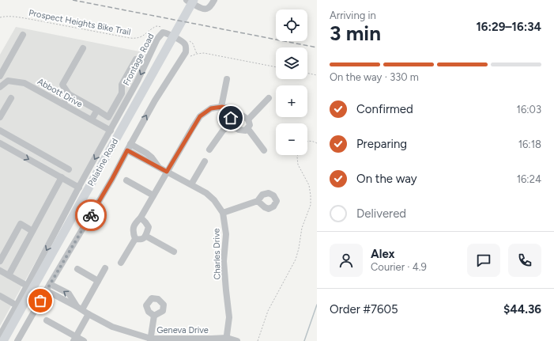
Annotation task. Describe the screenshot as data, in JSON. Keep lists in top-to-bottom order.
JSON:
{
  "streets": {
    "highway": ["Palatine Road"],
    "street": [
      "Frontage Road",
      "Abbott Drive",
      "Charles Drive",
      "Geneva Drive"
    ],
    "path": ["Prospect Heights Bike Trail"]
  },
  "crossings": [
    ["Frontage Road", "Abbott Drive"],
    ["Charles Drive", "Geneva Drive"]
  ],
  "page": {
    "heading": ["3 min", "Arriving in", "16:29–16:34"],
    "panel": [
      "Alex",
      "Courier · 4.9",
      "Order #7605",
      "$44.36"
    ],
    "map_buttons": ["+", "−"],
    "bar": "On the way · 330 m",
    "list": [
      ["Confirmed", "16:03"],
      ["Preparing", "16:18"],
      ["On the way", "16:24"],
      "Delivered"
    ]
  }
}
